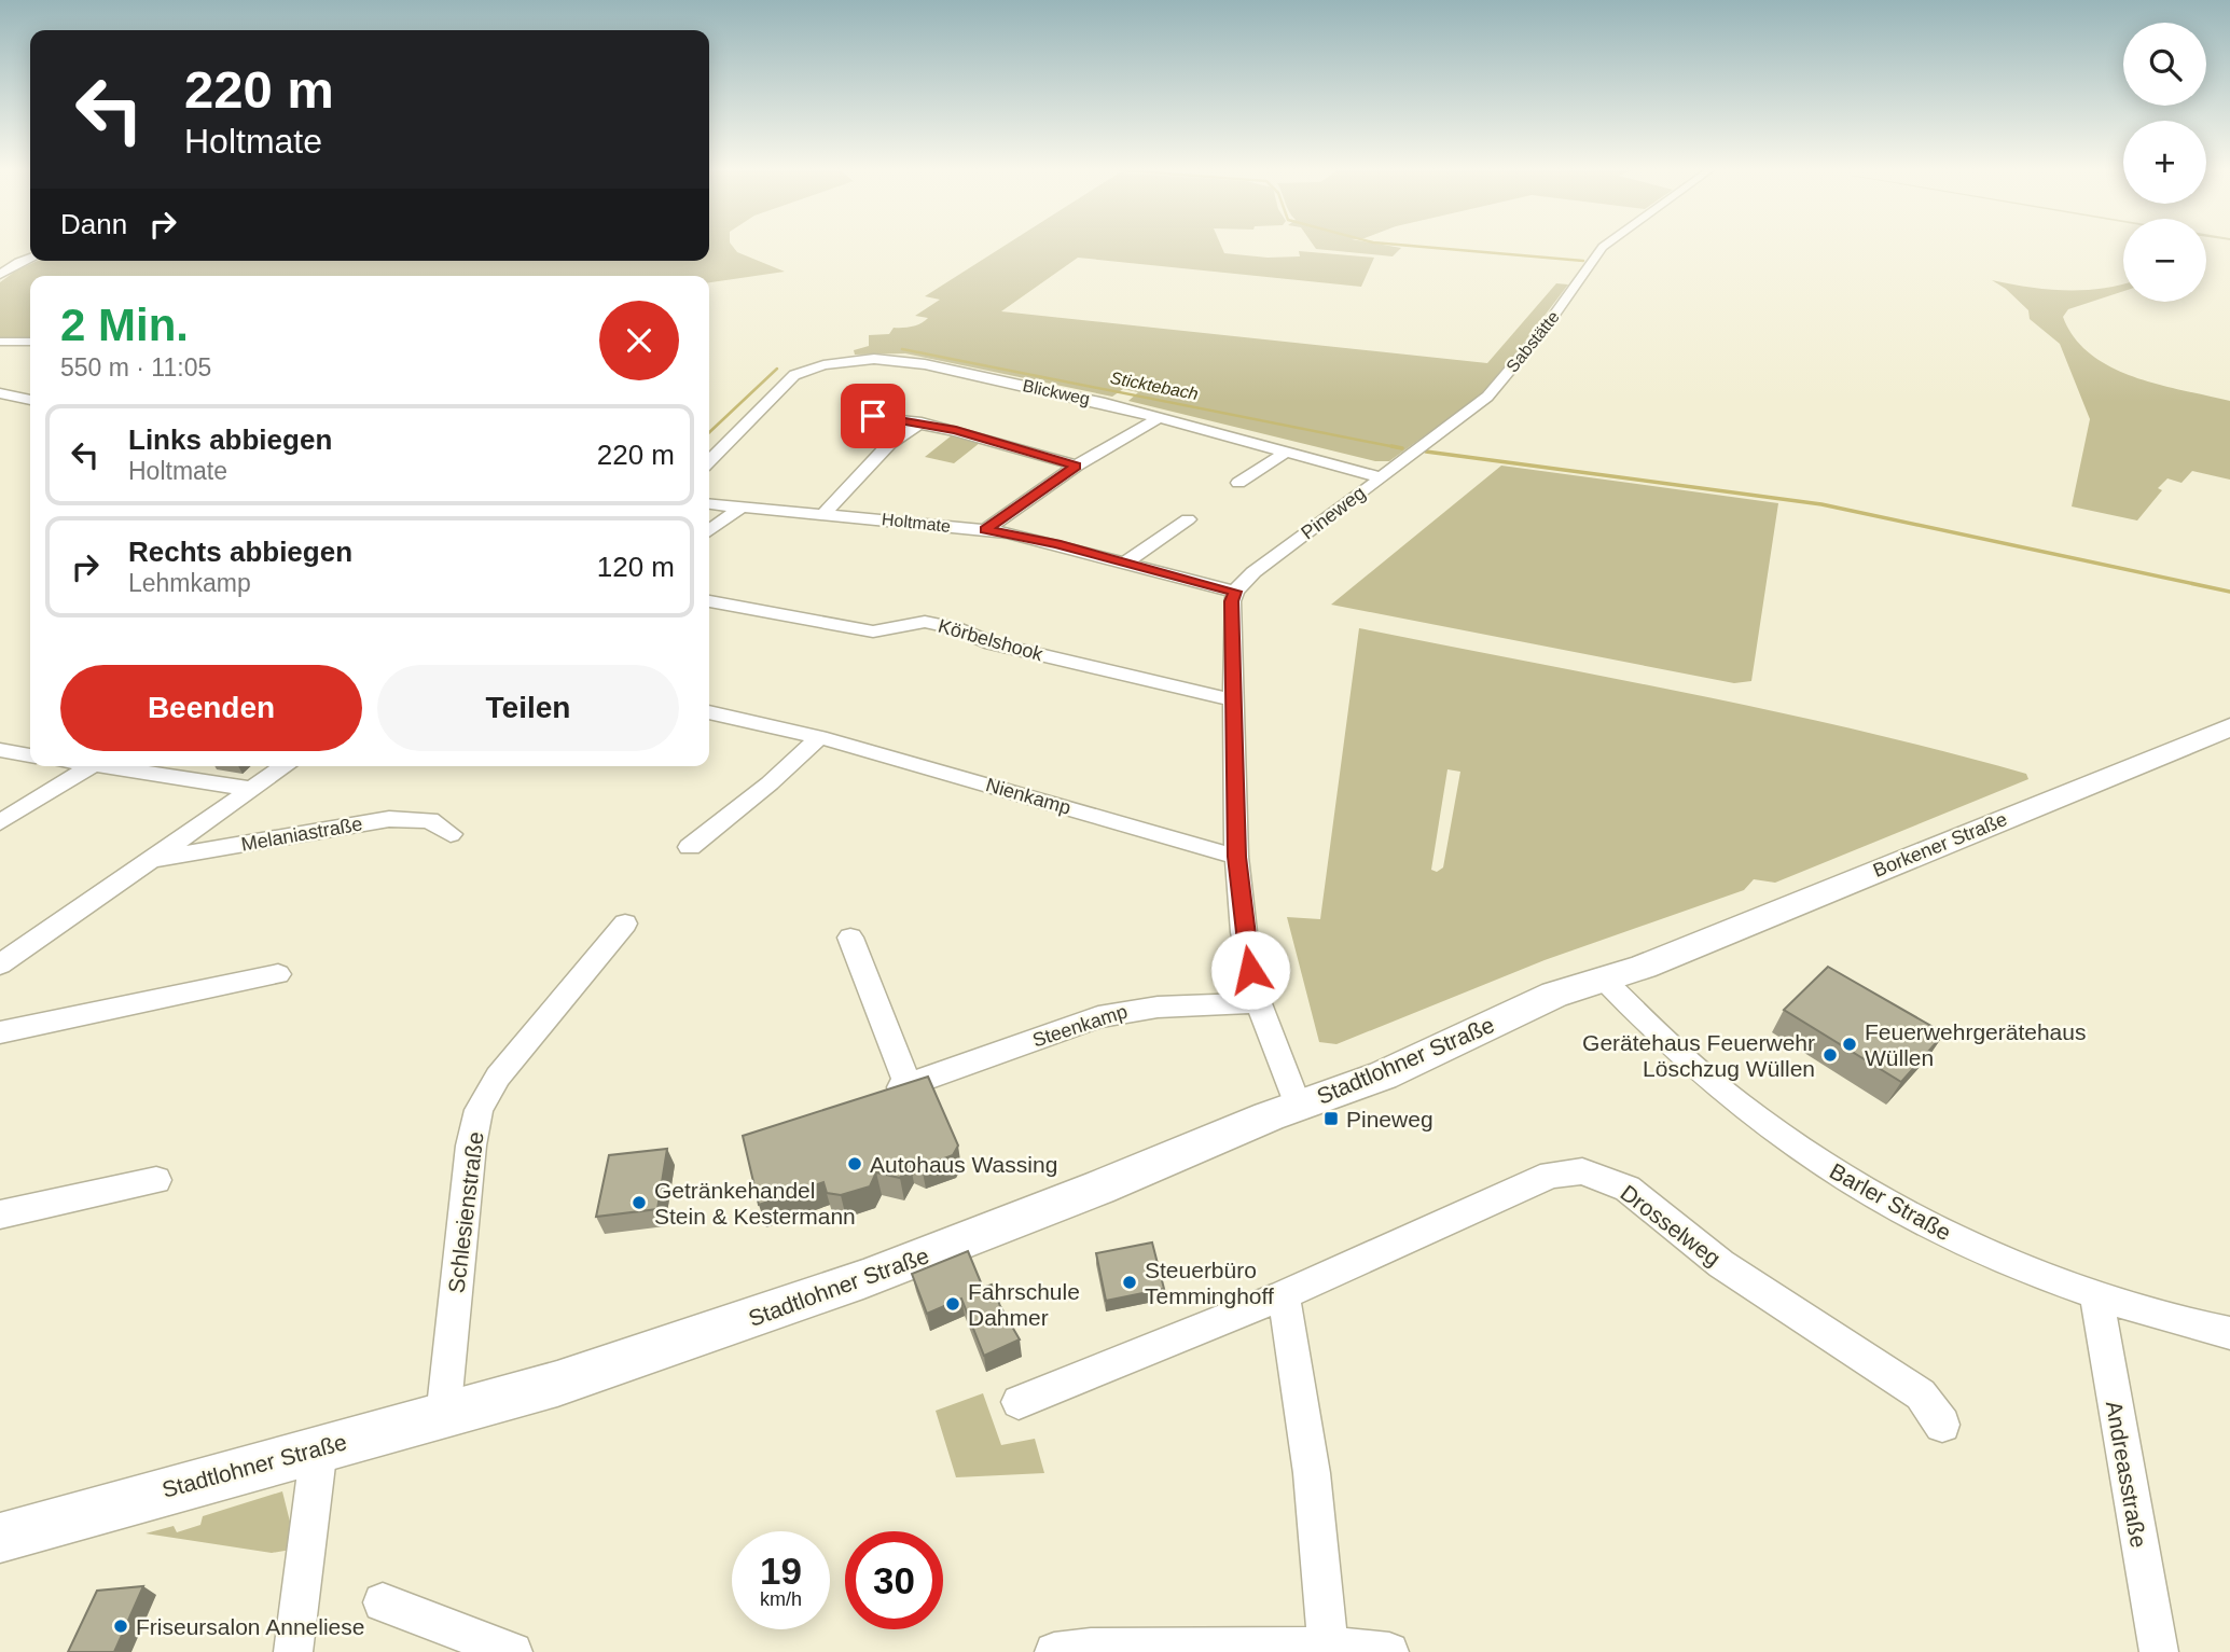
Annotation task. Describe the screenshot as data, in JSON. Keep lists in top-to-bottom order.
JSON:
{
  "streets": {
    "main road": ["Borkener Straße", "Stadtlohner Straße"],
    "street": [
      "Sabstätte",
      "Blickweg",
      "Pineweg",
      "Holtmate",
      "Körbelshook",
      "Nienkamp",
      "Melaniastraße",
      "Steenkamp",
      "Barler Straße",
      "Schlesienstraße",
      "Drosselweg",
      "Andreasstraße"
    ]
  },
  "crossings": [
    ["Sabstätte", "Pineweg"],
    ["Blickweg", "Pineweg"],
    ["Pineweg", "Holtmate"],
    ["Borkener Straße", "Stadtlohner Straße"],
    ["Stadtlohner Straße", "Barler Straße"],
    ["Stadtlohner Straße", "Schlesienstraße"],
    ["Barler Straße", "Andreasstraße"]
  ],
  "water": ["Sticktebach"],
  "places": {
    "other": [
      "Feuerwehrgerätehaus Wüllen",
      "Gerätehaus Feuerwehr Löschzug Wüllen",
      "Autohaus Wassing",
      "Getränkehandel Stein & Kestermann",
      "Steuerbüro Temminghoff",
      "Fahrschule Dahmer",
      "Friseursalon Anneliese"
    ],
    "transit": ["Pineweg"]
  },
  "page": {
    "map_buttons": ["+", "−"],
    "turn": ["220 m", "Holtmate"],
    "then": "Dann",
    "heading": ["2 Min.", "550 m · 11:05"],
    "list": [
      {
        "name": "Links abbiegen",
        "note": "Holtmate",
        "value": "220 m"
      },
      {
        "name": "Rechts abbiegen",
        "note": "Lehmkamp",
        "value": "120 m"
      }
    ],
    "buttons": ["Beenden", "Teilen"],
    "speed": "19 km/h",
    "limit": "30"
  }
}
